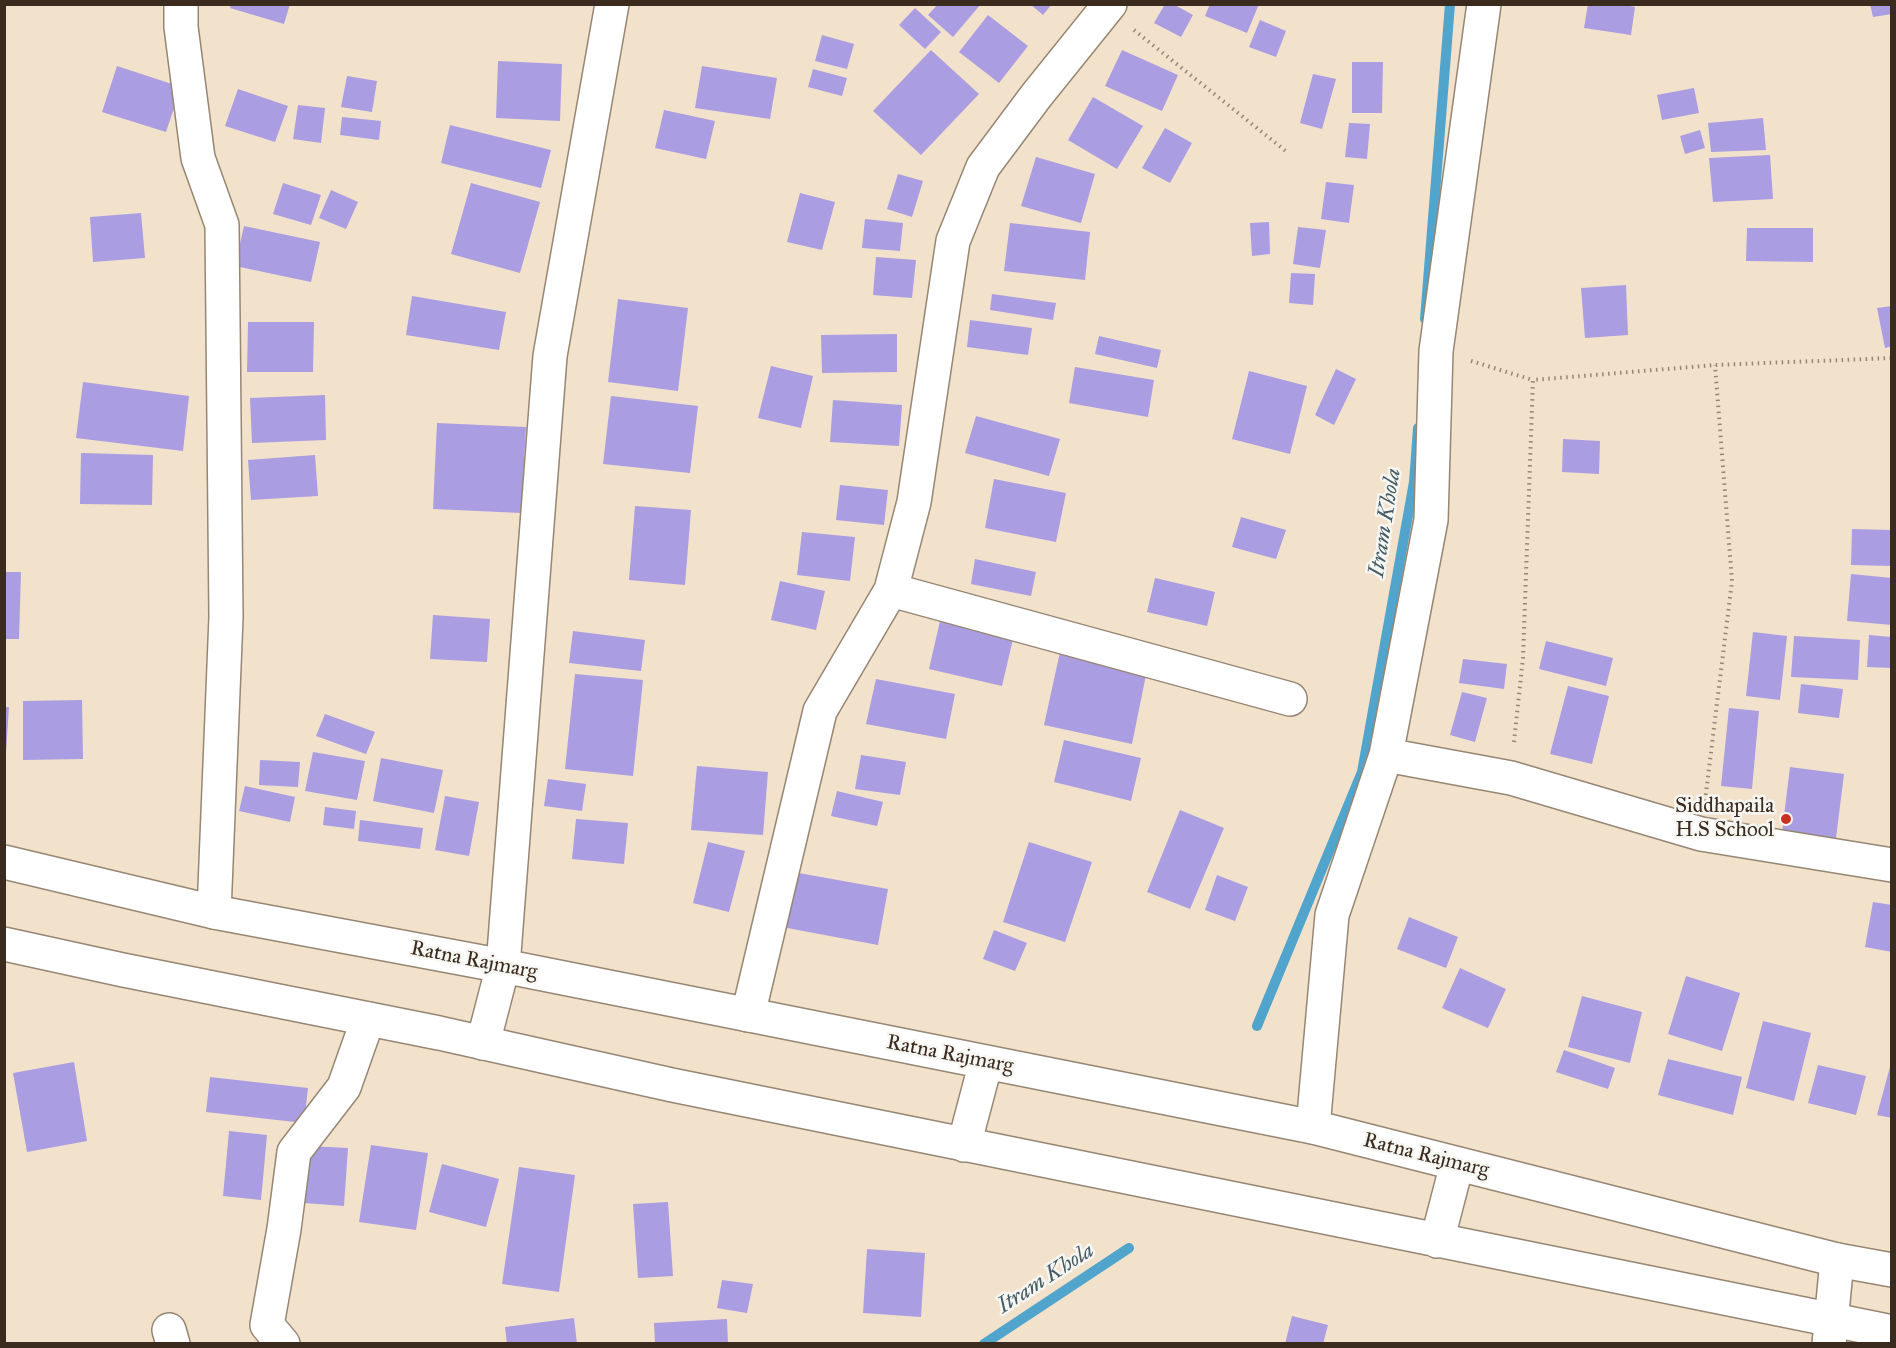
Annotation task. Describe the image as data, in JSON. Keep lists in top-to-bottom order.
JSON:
{
  "streets": {
    "street": ["Ratna Rajmarg"]
  },
  "water": ["Itram Khola"],
  "places": ["Siddhapaila H.S School"]
}
